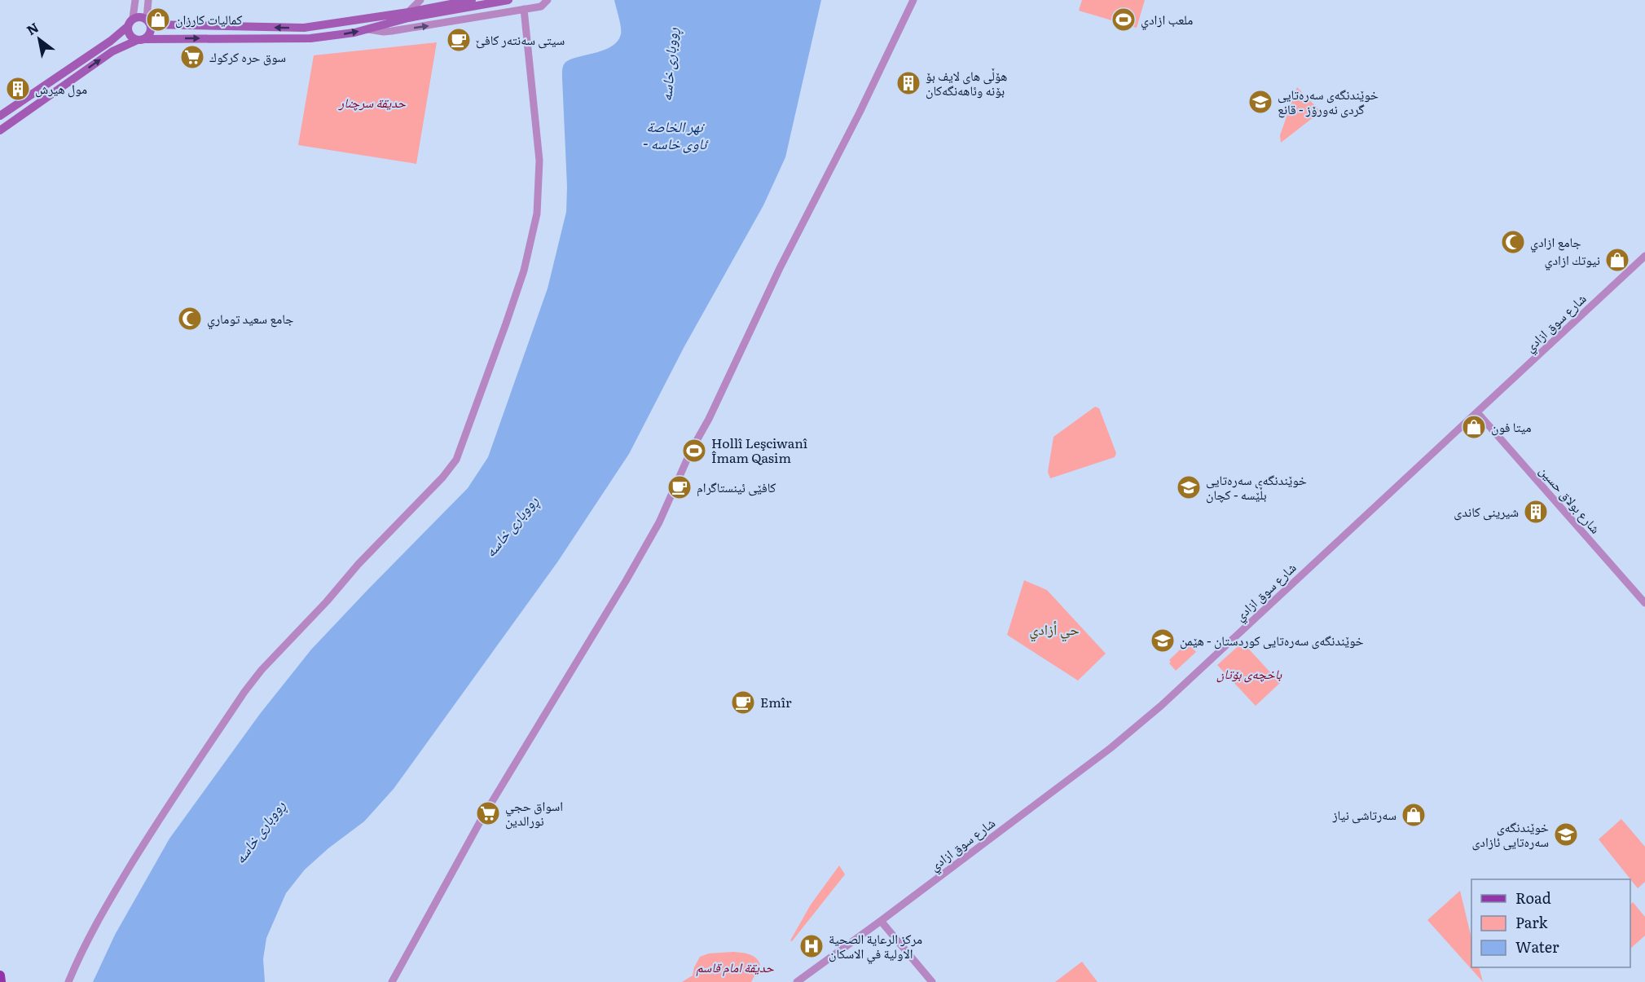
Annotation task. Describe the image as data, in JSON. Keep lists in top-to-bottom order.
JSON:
{
  "streets": {
    "street": ["شارع سوق ازادي", "شارع بولاق حسين"]
  },
  "crossings": [
    ["شارع سوق ازادي", "شارع بولاق حسين"]
  ],
  "districts": ["حي أزادي"],
  "water": ["ڕووباری خاسە", "نهر الخاصة - ئاوی خاسە"],
  "parks": ["حديقة سرچنار", "باخچەی بۆتان", "حديقة امام قاسم"],
  "places": {
    "shop": [
      "كمالیات كارزان",
      "نيوتك ازادي",
      "ميتا فون",
      "سەرتاشی نیاز"
    ],
    "sports": ["ملعب ازادي", "Hollî Leşciwanî Îmam Qasim"],
    "cafe": ["سیتی سەنتەر کافێ", "کافێی ئینستاگرام", "Emîr"],
    "supermarket": ["سوق حره كركوك", "اسواق حجي نورالدين"],
    "building": ["هۆڵی های لایف بۆ بۆنە وئاهەنگەکان", "مول هيرش", "شیرینی کاندی"],
    "school or university": [
      "خوێندنگەی سەرەتایی گردی نەورۆز - قانع",
      "خوێندنگەی سەرەتایی بڵێسە - کچان",
      "خوێندنگەی سەرەتایی کوردستان - هێمن",
      "خوێندنگەی سەرەتایی ئازادی"
    ],
    "mosque": ["جامع ازادي", "جامع سعيد توماري"],
    "hospital": ["مركز الرعاية الصحية الاولية في الاسكان"]
  },
  "legend": ["Road", "Park", "Water"],
  "north": "top left"
}
